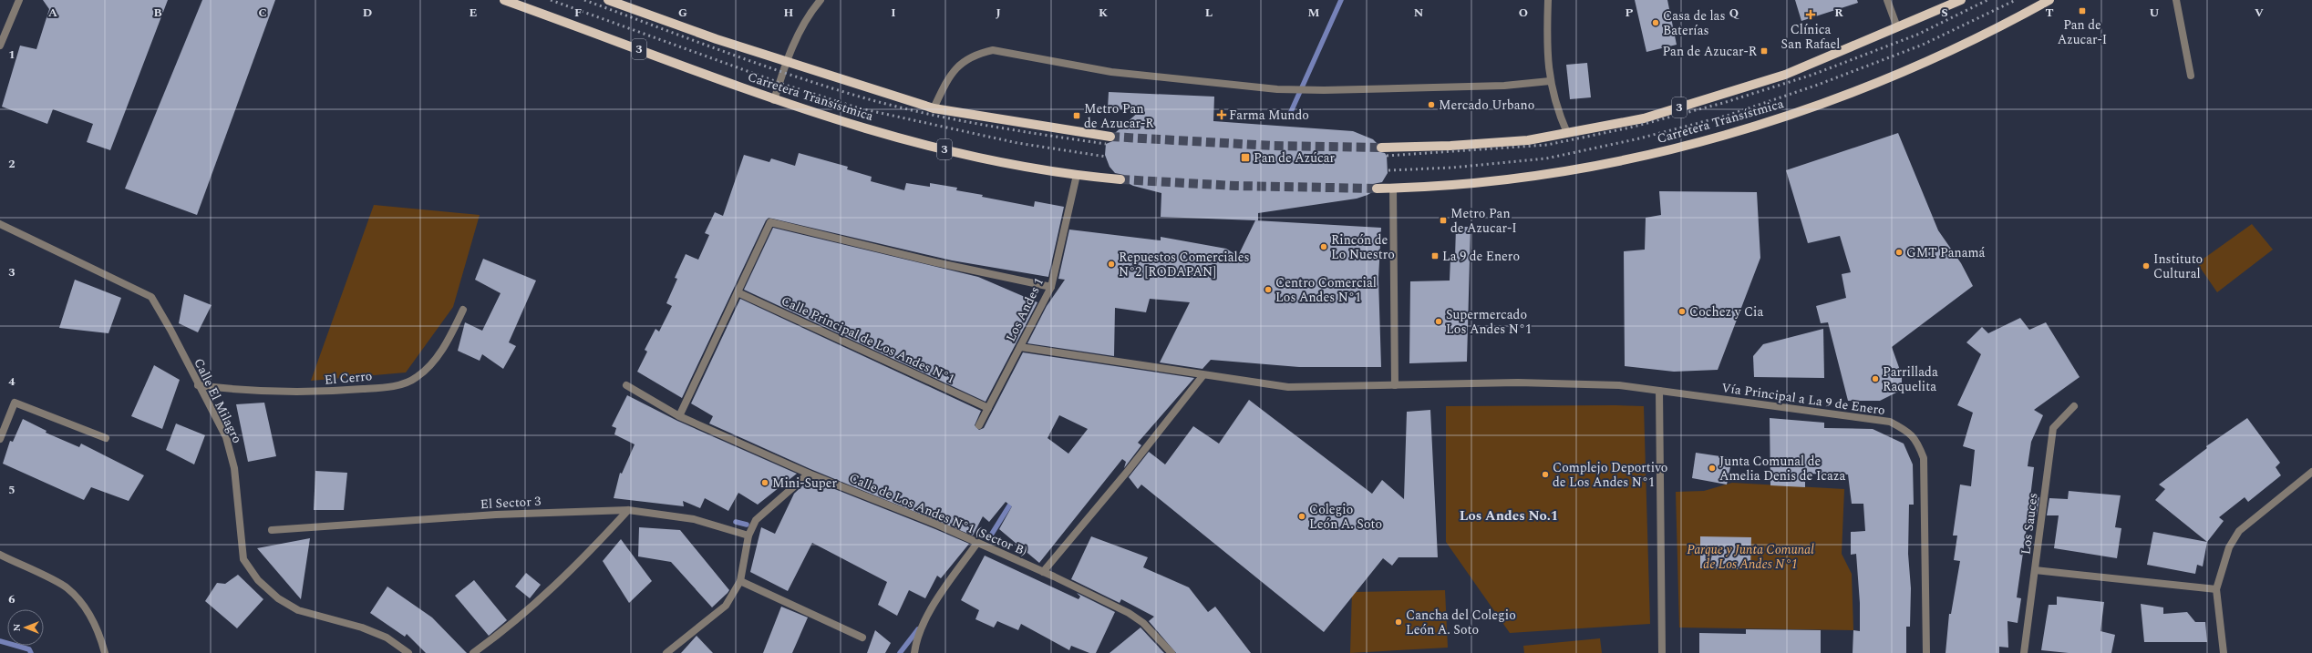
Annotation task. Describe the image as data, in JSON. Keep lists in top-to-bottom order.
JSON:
{
  "streets": {
    "main road": ["3", "Carretera Transístmica"],
    "street": [
      "Los Andes 1",
      "Calle Principal de Los Andes N°1",
      "El Cerro",
      "Vía Principal a La 9 de Enero",
      "Calle El Milagro",
      "El Sector 3",
      "Calle de Los Andes N°1 (Sector B)",
      "Los Sauces"
    ]
  },
  "crossings": [
    ["Carretera Transístmica", "Los Andes 1"],
    ["Los Andes 1", "Calle Principal de Los Andes N°1"],
    ["Los Andes 1", "Vía Principal a La 9 de Enero"],
    ["El Cerro", "Calle El Milagro"]
  ],
  "districts": ["Los Andes No.1"],
  "parks": ["Parque y Junta Comunal de Los Andes N°1"],
  "places": {
    "transit": [
      "Pan de Azucar-I",
      "Pan de Azucar-R",
      "Metro Pan de Azucar-R",
      "Pan de Azúcar",
      "Metro Pan de Azucar-I",
      "La 9 de Enero"
    ],
    "health": ["Clínica San Rafael", "Farma Mundo"],
    "other": [
      "Casa de las Baterías",
      "Mercado Urbano",
      "Rincón de Lo Nuestro",
      "GMT Panamá",
      "Repuestos Comerciales N°2 [RODAPAN]",
      "Instituto Cultural",
      "Centro Comercial Los Andes N°1",
      "Cochez y Cia",
      "Supermercado Los Andes N°1",
      "Parrillada Raquelita",
      "Junta Comunal de Amelia Denis de Icaza",
      "Complejo Deportivo de Los Andes N°1",
      "Mini-Super",
      "Colegio León A. Soto",
      "Cancha del Colegio León A. Soto"
    ]
  },
  "north": "left",
  "grid": {
    "columns": [
      "A",
      "B",
      "C",
      "D",
      "E",
      "F",
      "G",
      "H",
      "I",
      "J",
      "K",
      "L",
      "M",
      "N",
      "O",
      "P",
      "Q",
      "R",
      "S",
      "T",
      "U",
      "V"
    ],
    "rows": [
      "1",
      "2",
      "3",
      "4",
      "5",
      "6"
    ]
  }
}
